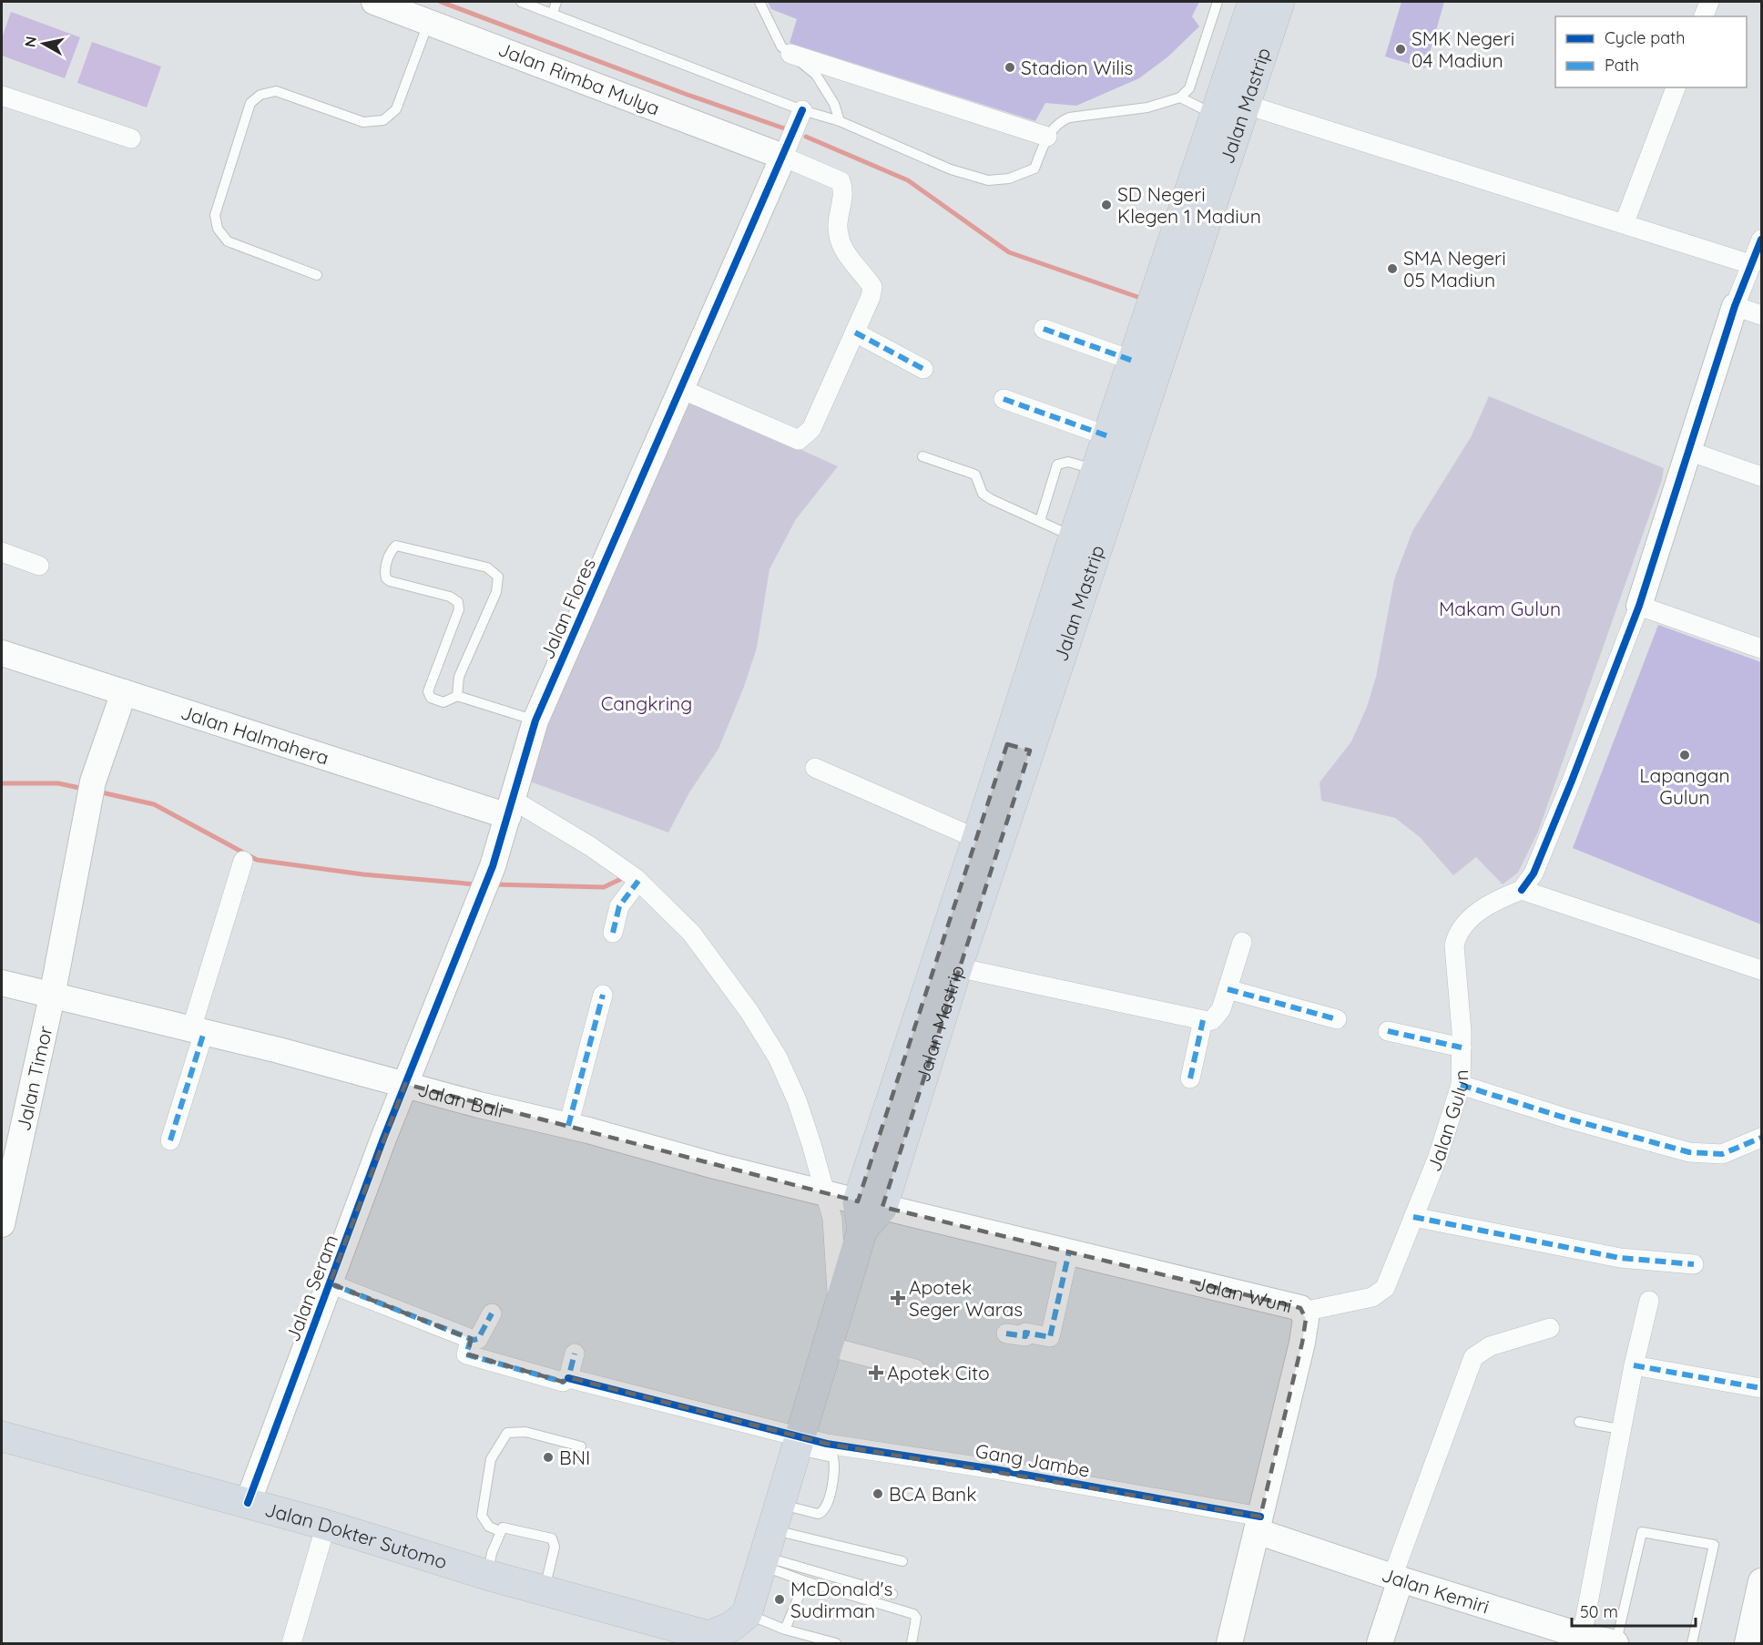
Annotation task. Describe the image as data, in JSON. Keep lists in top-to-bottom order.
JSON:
{
  "streets": {
    "main road": ["Jalan Mastrip", "Jalan Dokter Sutomo"],
    "street": [
      "Jalan Rimba Mulya",
      "Jalan Flores",
      "Jalan Halmahera",
      "Jalan Timor",
      "Jalan Bali",
      "Jalan Gulun",
      "Jalan Seram",
      "Jalan Wuni",
      "Gang Jambe",
      "Jalan Kemiri"
    ]
  },
  "crossings": [
    ["Jalan Rimba Mulya", "Jalan Flores"],
    ["Jalan Mastrip", "Jalan Bali"],
    ["Jalan Mastrip", "Jalan Wuni"],
    ["Jalan Flores", "Jalan Halmahera"],
    ["Jalan Flores", "Jalan Bali"],
    ["Jalan Flores", "Jalan Seram"],
    ["Jalan Halmahera", "Jalan Timor"],
    ["Jalan Timor", "Jalan Bali"],
    ["Jalan Bali", "Jalan Seram"],
    ["Jalan Bali", "Jalan Wuni"],
    ["Jalan Gulun", "Jalan Wuni"],
    ["Jalan Seram", "Jalan Dokter Sutomo"],
    ["Jalan Wuni", "Gang Jambe"],
    ["Jalan Wuni", "Jalan Kemiri"],
    ["Gang Jambe", "Jalan Kemiri"]
  ],
  "parks": ["Makam Gulun", "Cangkring"],
  "places": {
    "other": [
      "SMK Negeri 04 Madiun",
      "Stadion Wilis",
      "SD Negeri Klegen 1 Madiun",
      "SMA Negeri 05 Madiun",
      "Lapangan Gulun",
      "BNI",
      "BCA Bank",
      "McDonald's Sudirman"
    ],
    "health": ["Apotek Seger Waras", "Apotek Cito"]
  },
  "legend": ["Cycle path", "Path"],
  "scale_bar": "50 m",
  "north": "left"
}
